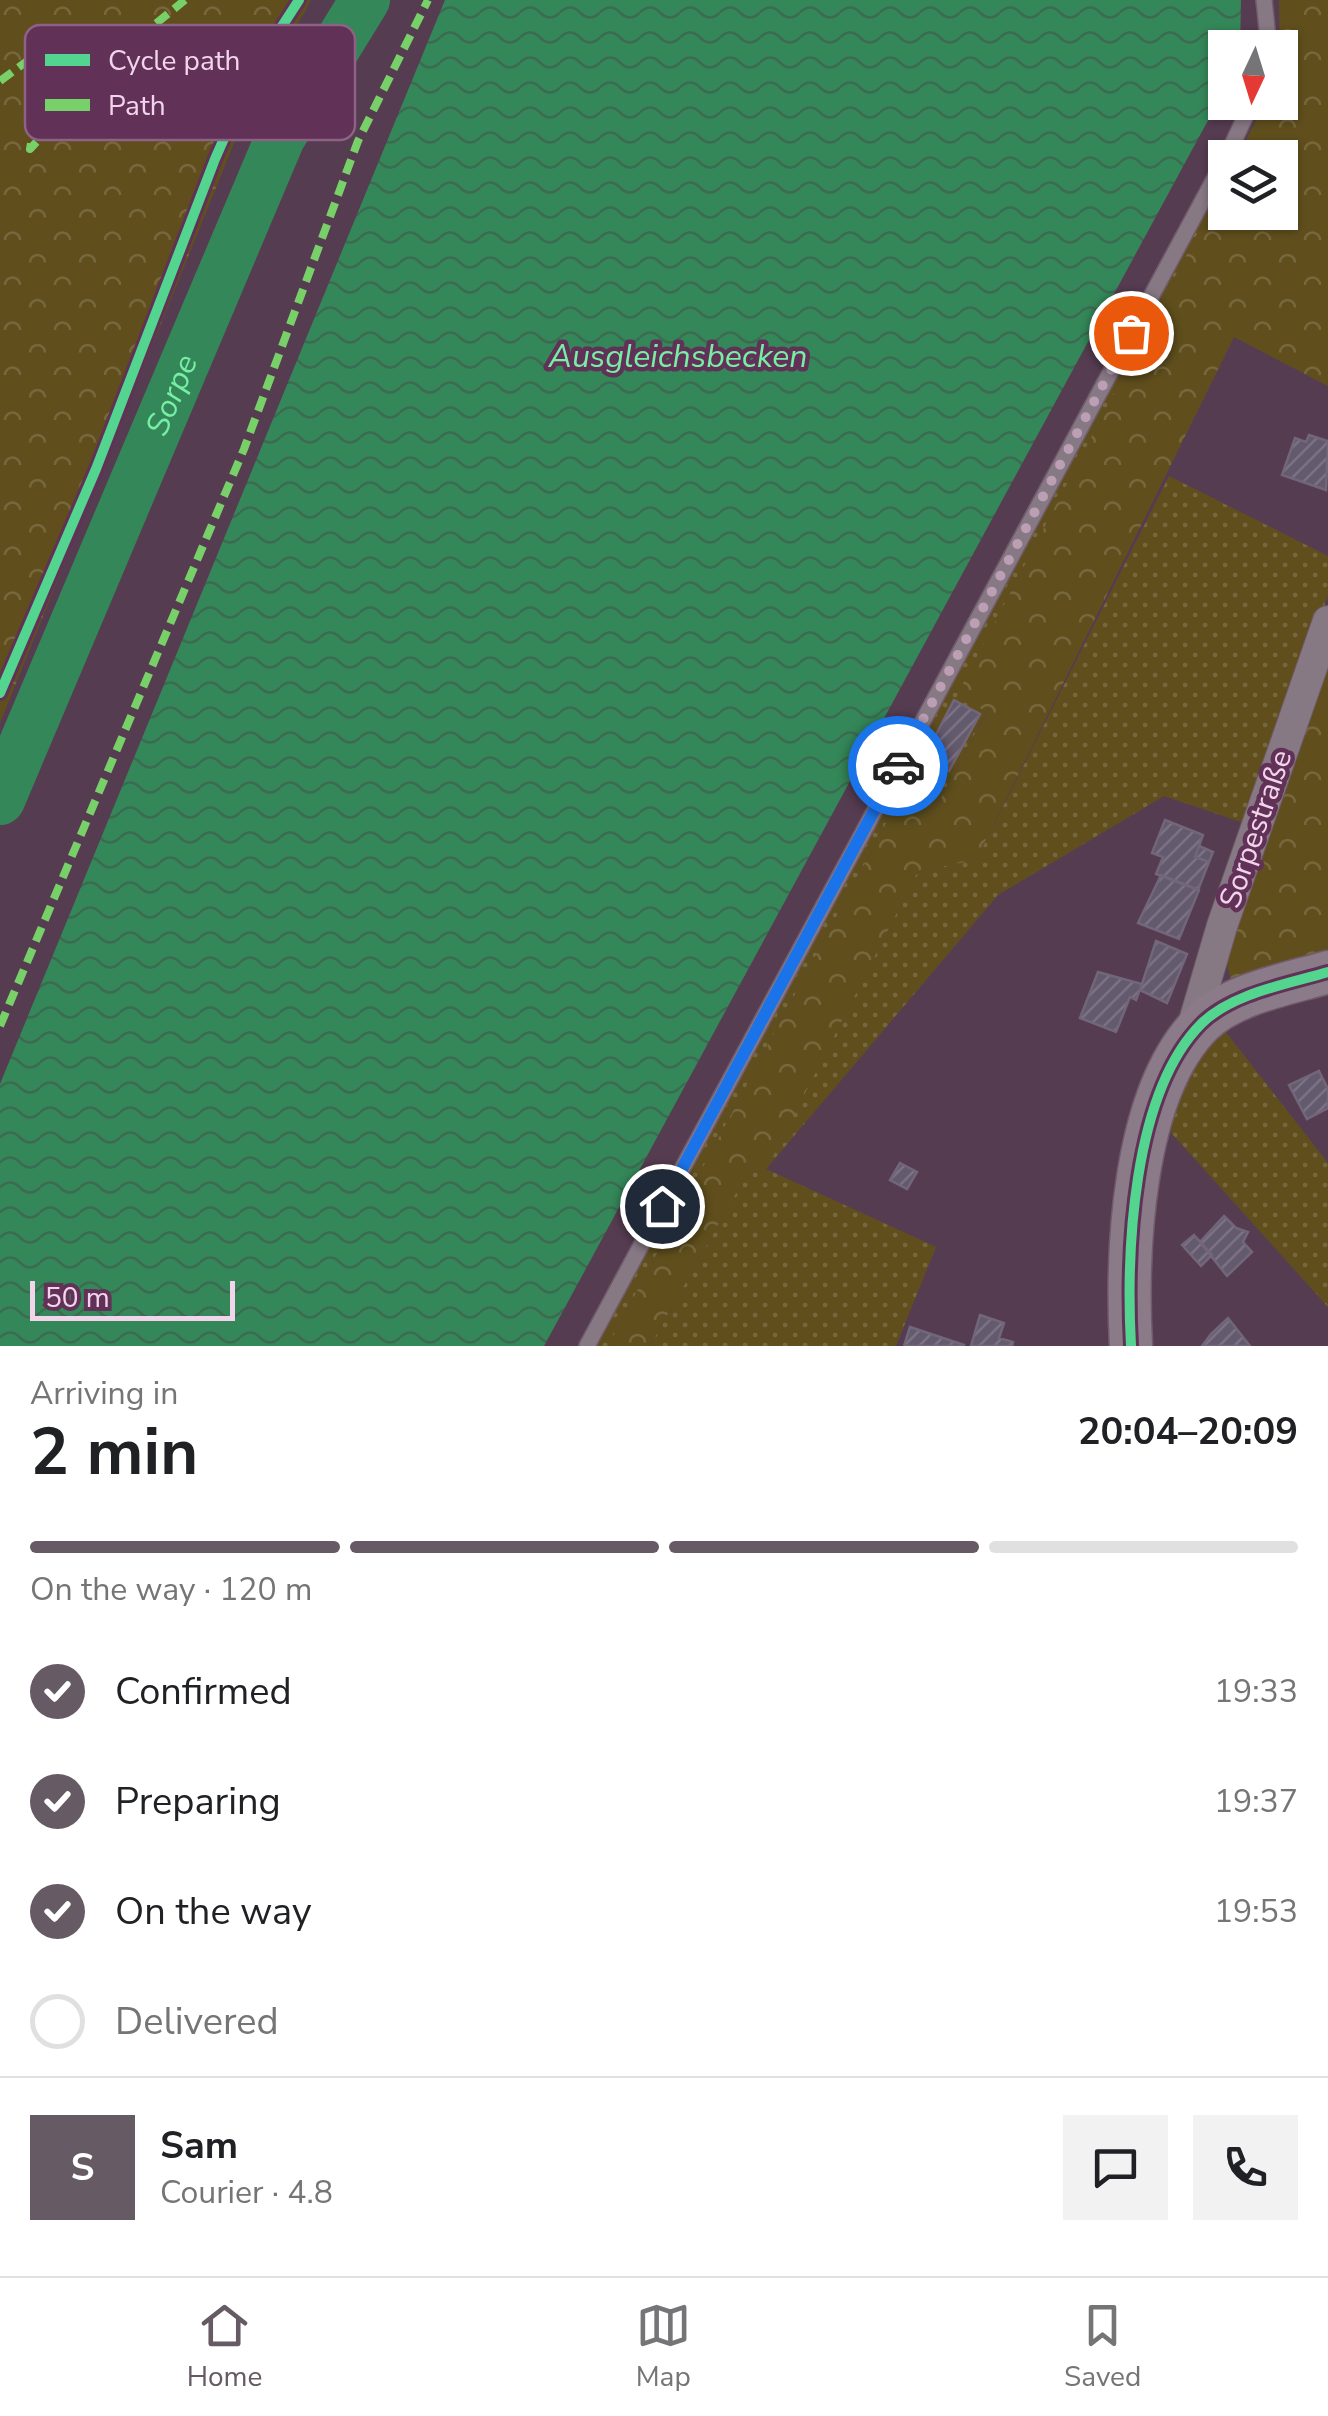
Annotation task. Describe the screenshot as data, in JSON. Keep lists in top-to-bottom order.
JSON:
{
  "streets": {
    "street": ["Sorpestraße"]
  },
  "water": ["Ausgleichsbecken", "Sorpe"],
  "legend": ["Cycle path", "Path"],
  "scale_bar": "50 m",
  "north": "bottom",
  "page": {
    "scale": "50 m",
    "heading": ["2 min", "Arriving in", "20:04–20:09"],
    "panel": ["Sam", "Courier · 4.8"],
    "bar": "On the way · 120 m",
    "list": [
      ["Confirmed", "19:33"],
      ["Preparing", "19:37"],
      ["On the way", "19:53"],
      "Delivered"
    ],
    "round": "S",
    "tabs": ["Home", "Map", "Saved"]
  }
}
